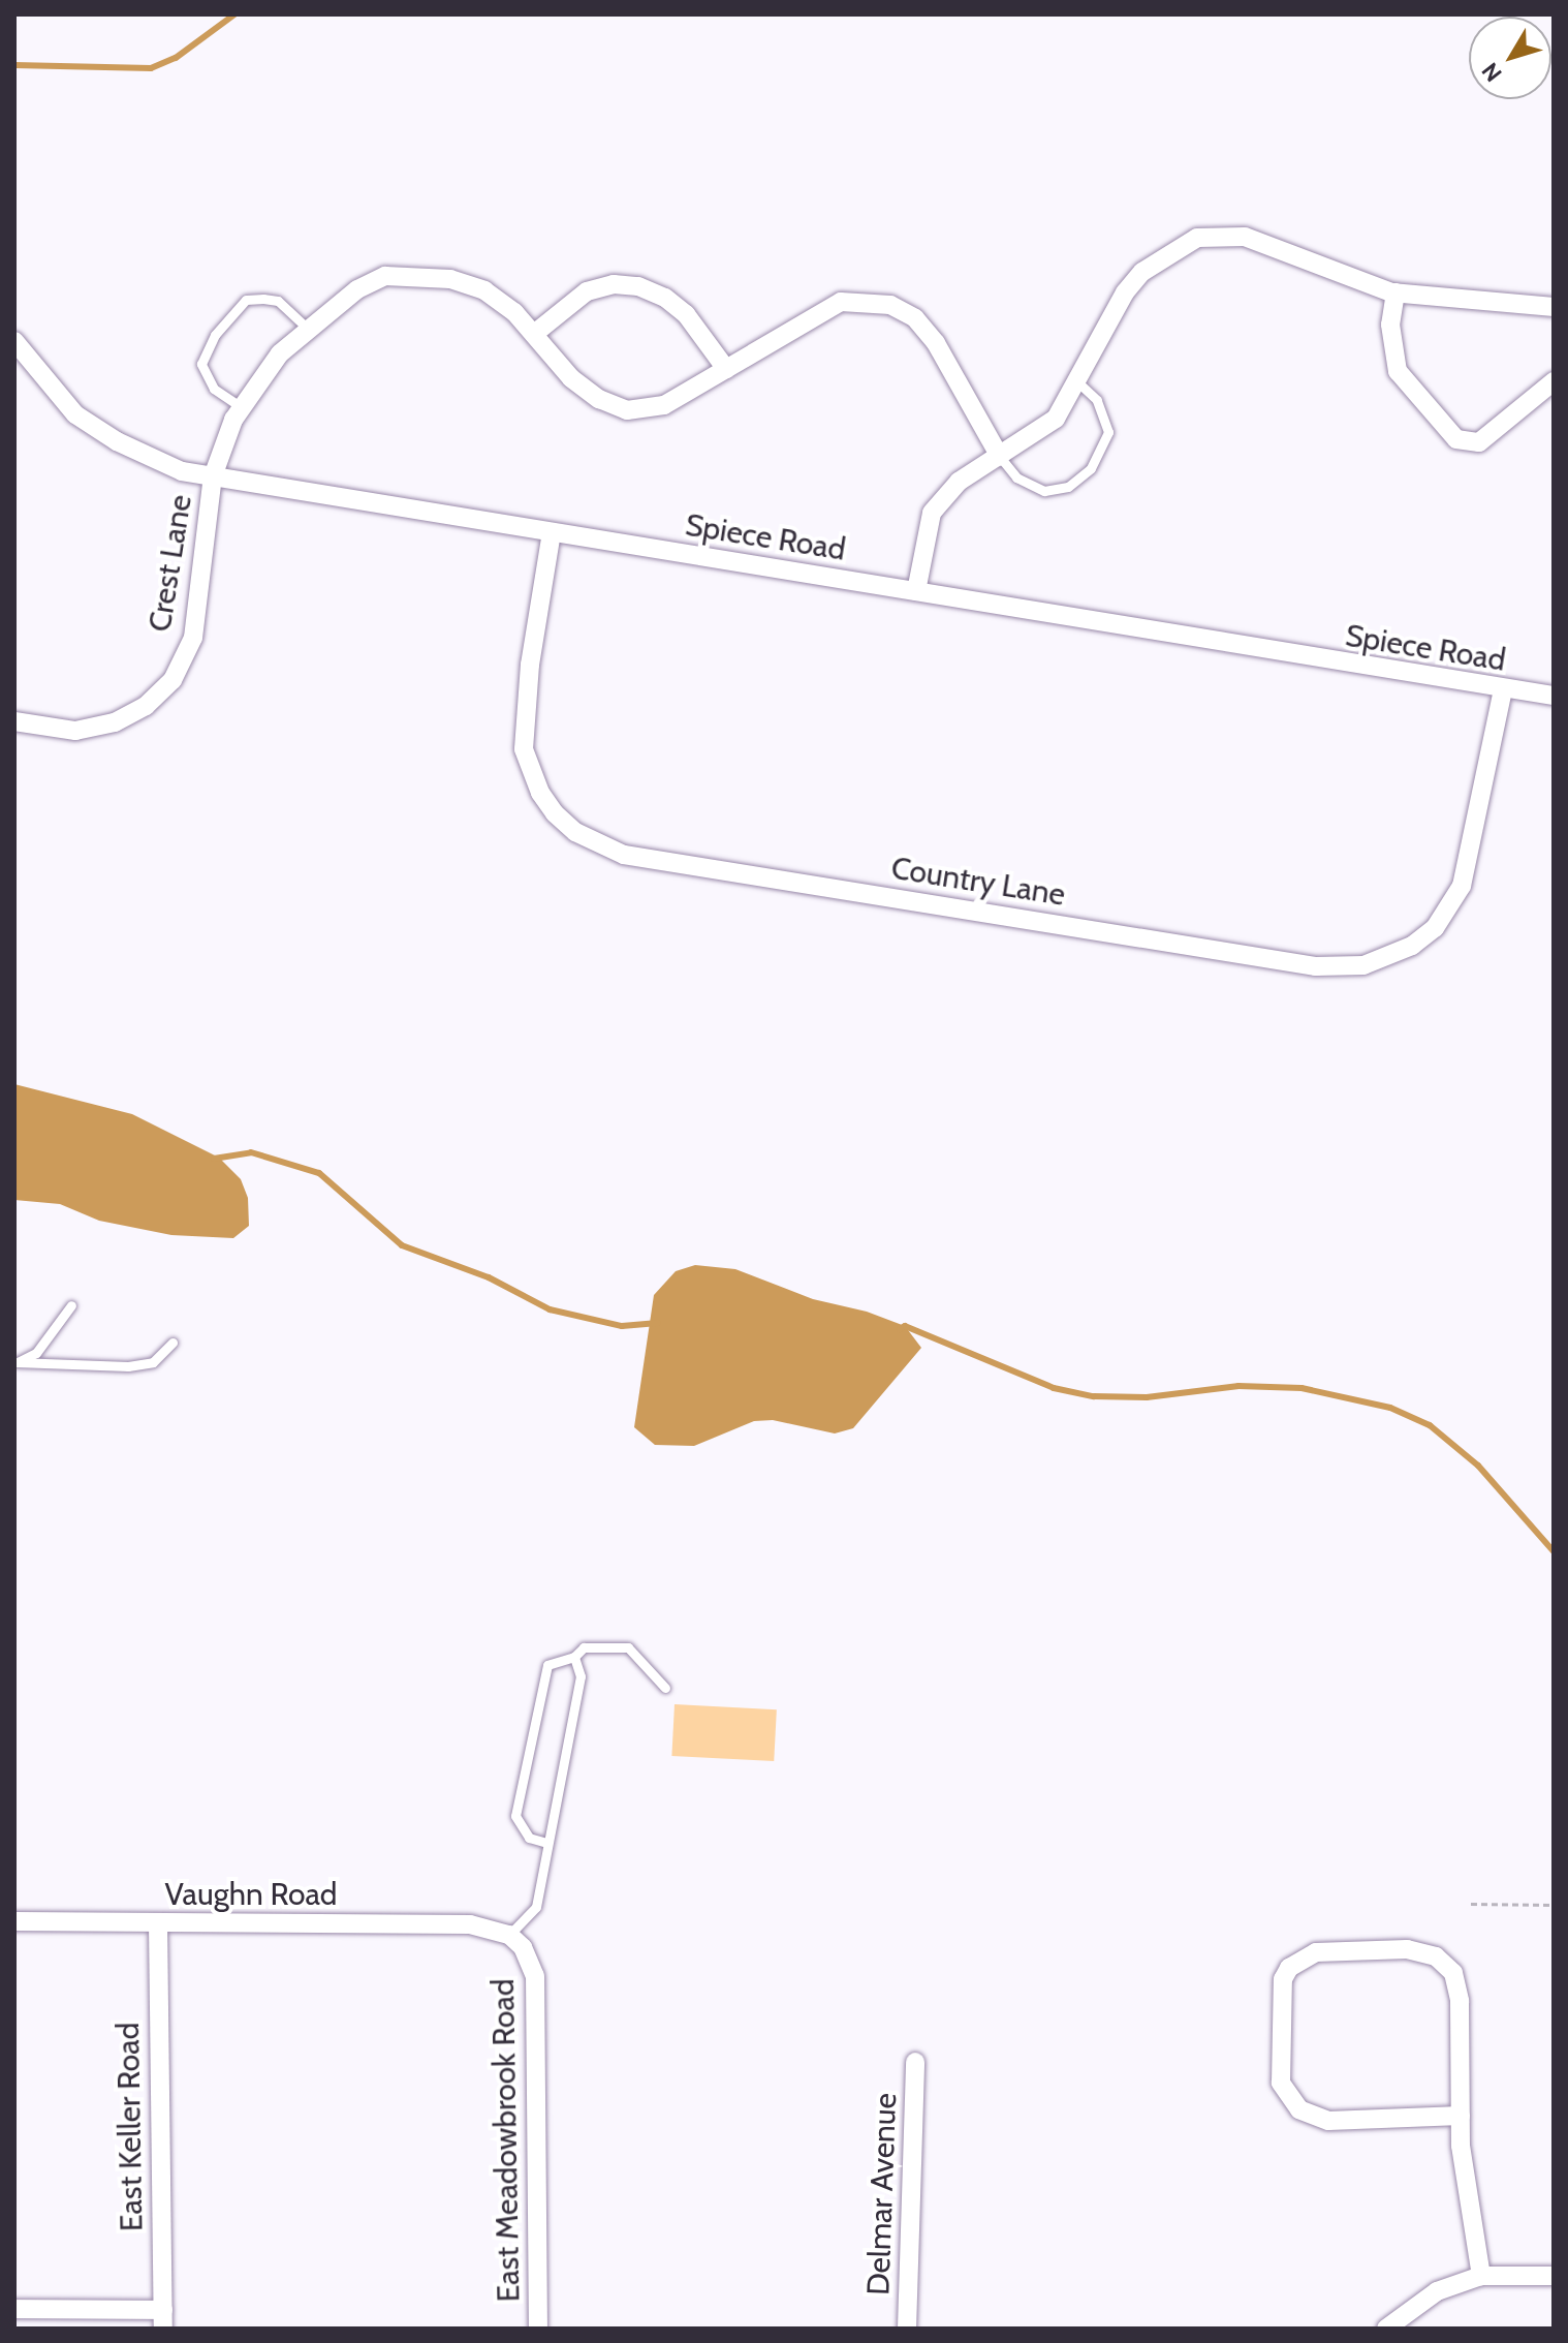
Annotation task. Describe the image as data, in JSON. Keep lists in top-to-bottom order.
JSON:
{
  "streets": {
    "street": [
      "Spiece Road",
      "Crest Lane",
      "Country Lane",
      "Vaughn Road",
      "East Keller Road",
      "East Meadowbrook Road",
      "Delmar Avenue"
    ]
  },
  "crossings": [
    ["Spiece Road", "Crest Lane"],
    ["Spiece Road", "Country Lane"],
    ["Vaughn Road", "East Keller Road"],
    ["Vaughn Road", "East Meadowbrook Road"]
  ],
  "north": "bottom left"
}
